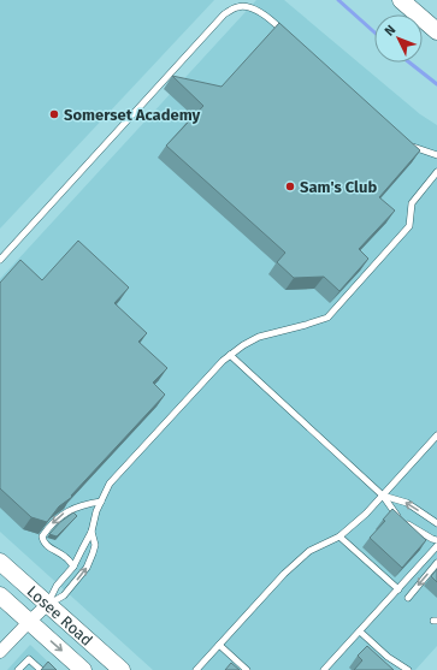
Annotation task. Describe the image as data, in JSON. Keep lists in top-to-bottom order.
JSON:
{
  "streets": {
    "main road": ["Losee Road"]
  },
  "places": ["Somerset Academy", "Sam's Club"],
  "north": "top left"
}
